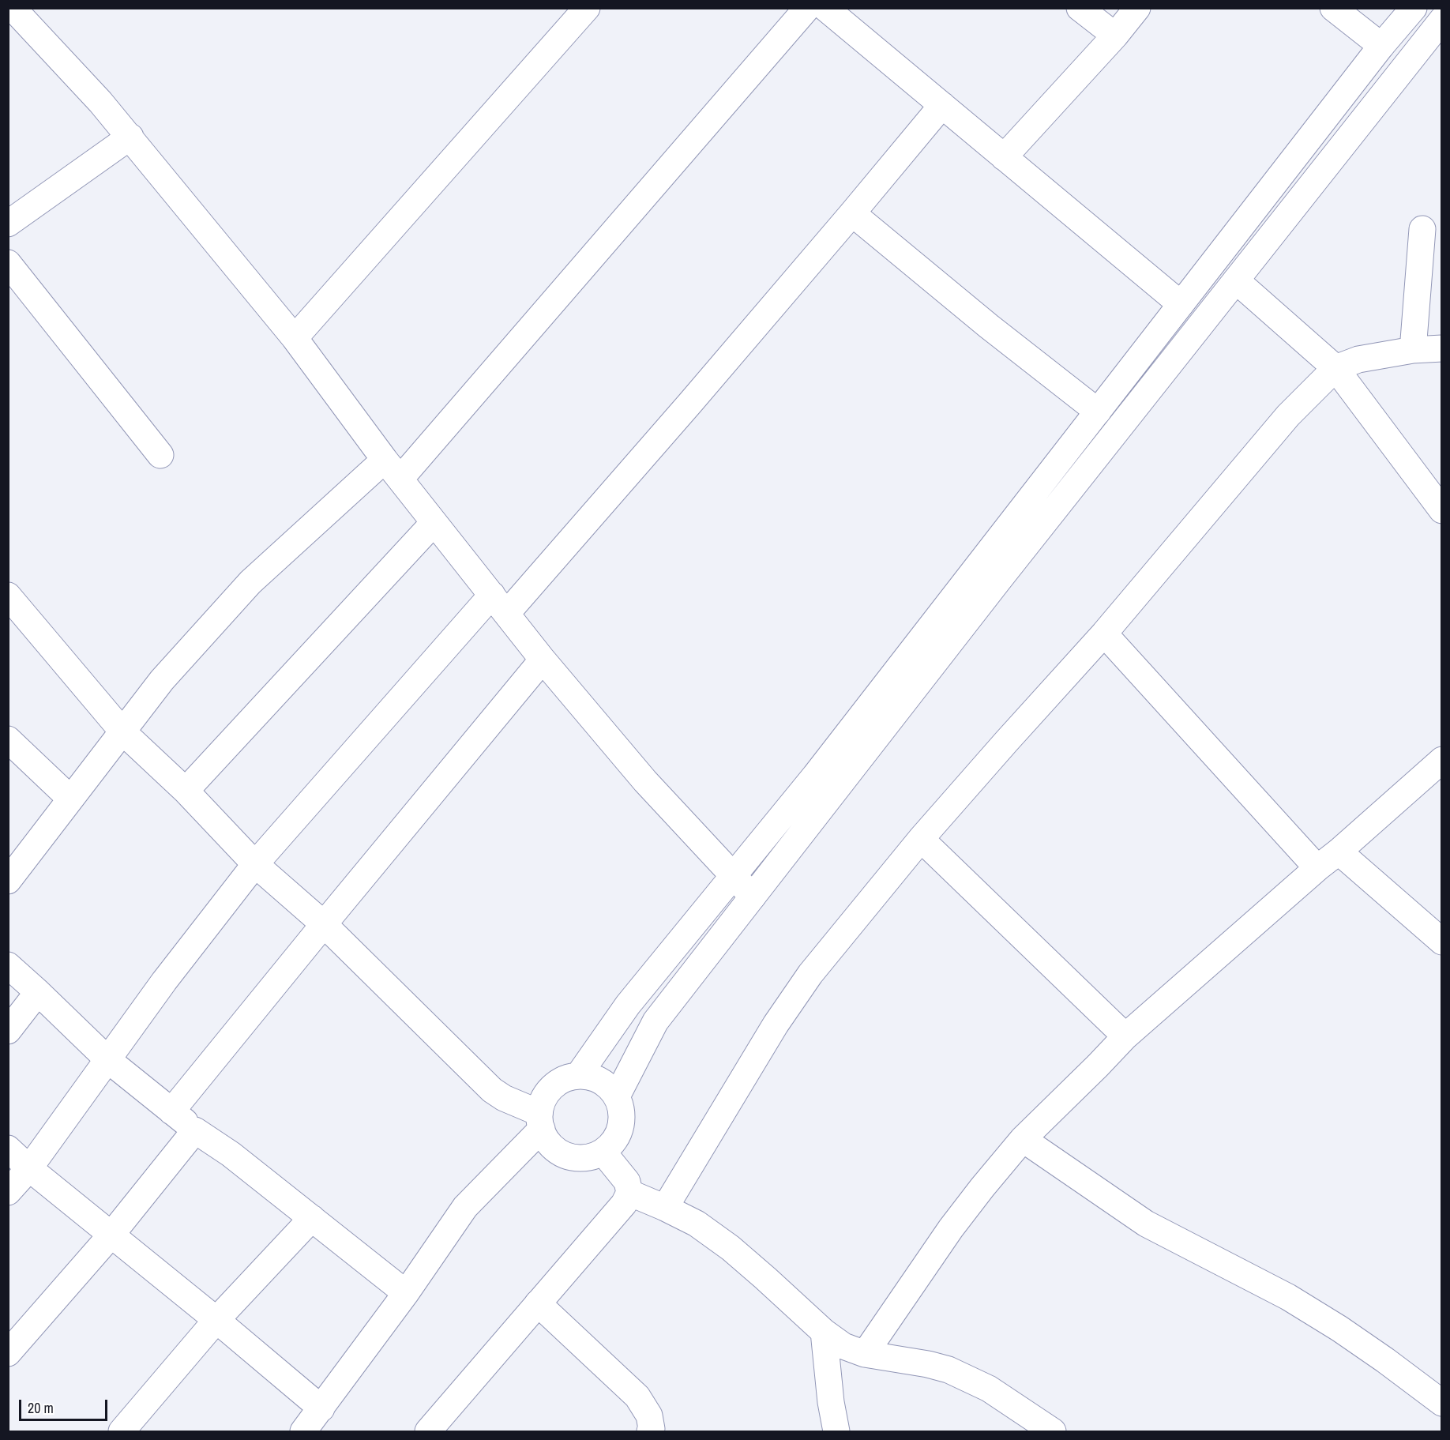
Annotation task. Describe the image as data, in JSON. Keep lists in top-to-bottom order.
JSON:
{
  "scale_bar": "20 m"
}
